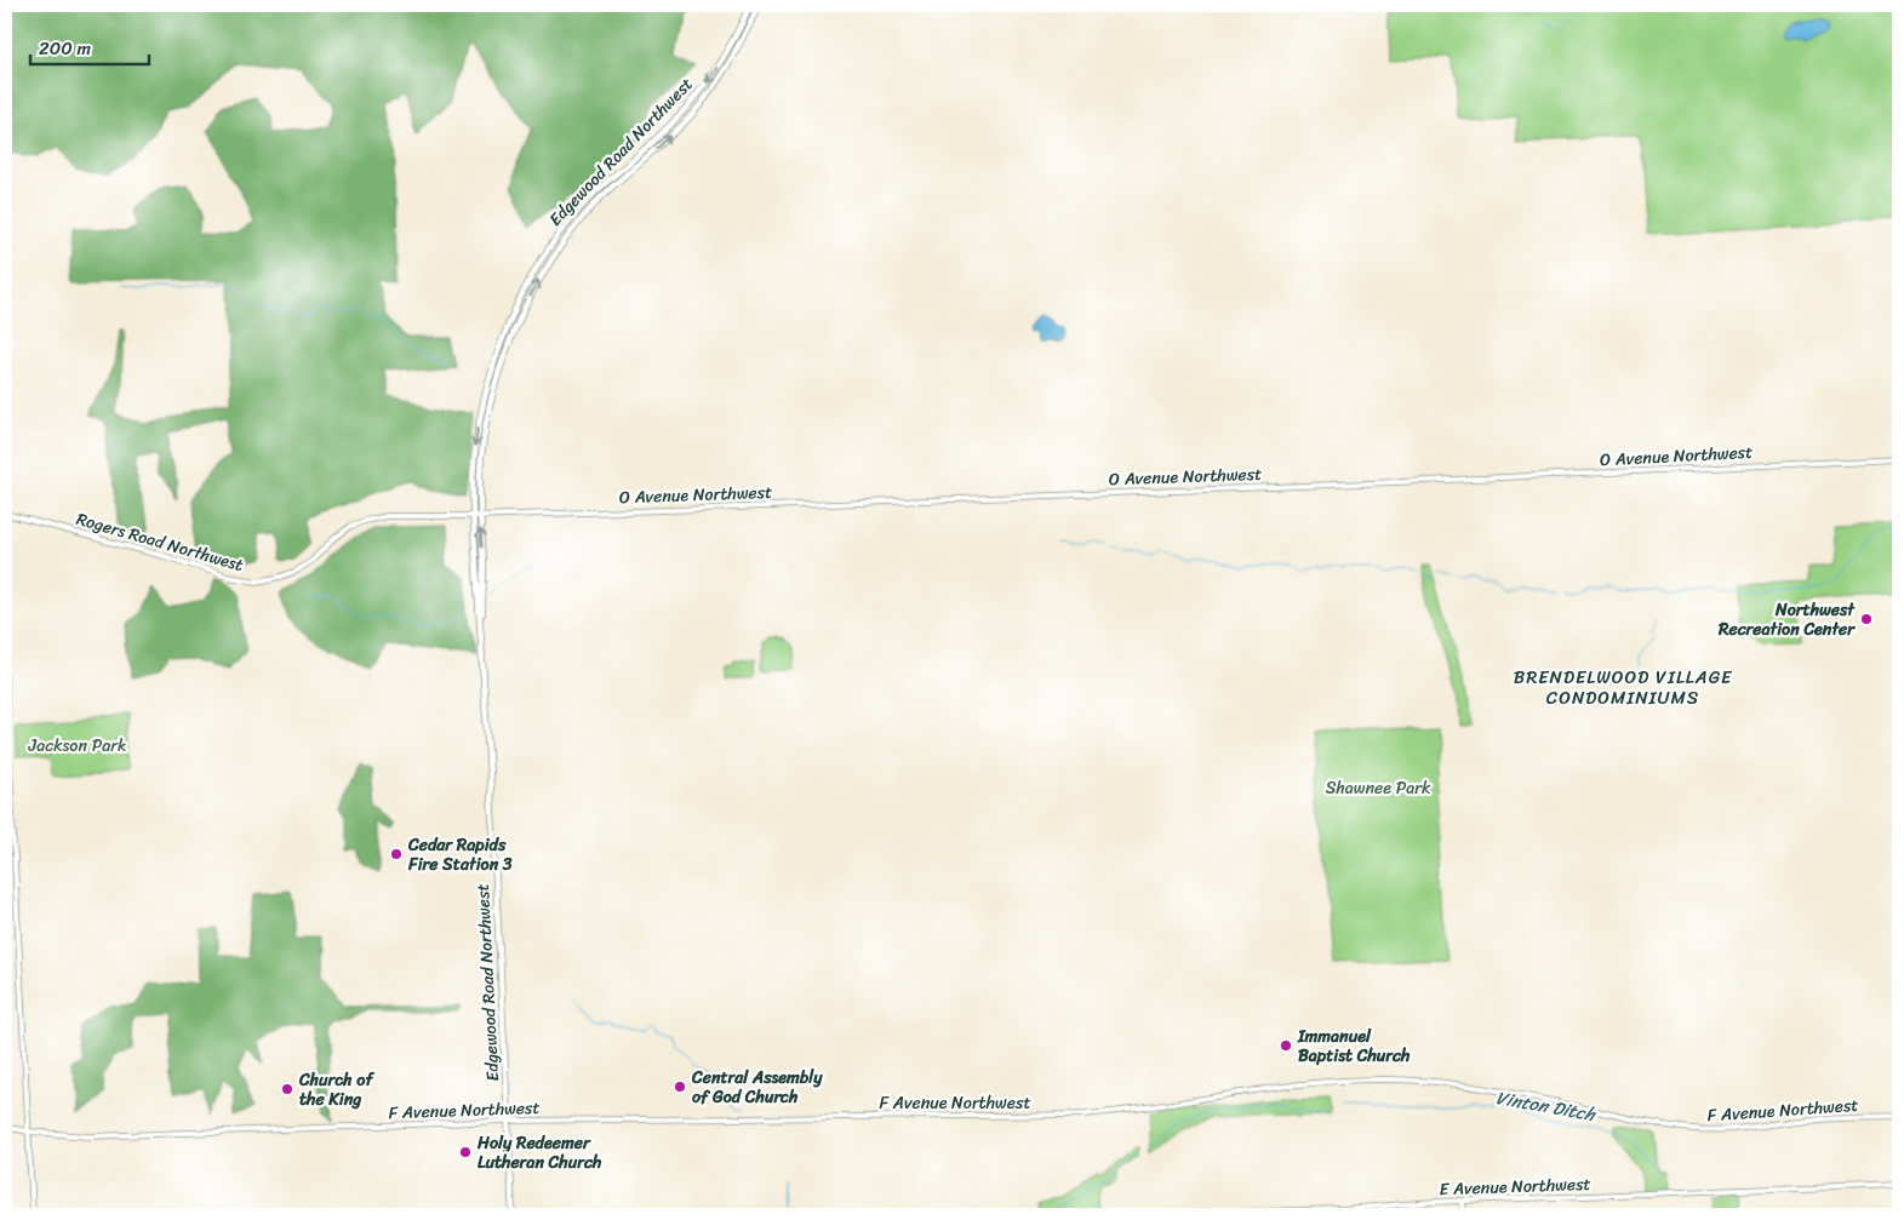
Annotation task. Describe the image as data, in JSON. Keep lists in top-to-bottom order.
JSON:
{
  "streets": {
    "main road": ["Edgewood Road Northwest"],
    "street": [
      "O Avenue Northwest",
      "Rogers Road Northwest",
      "F Avenue Northwest",
      "E Avenue Northwest"
    ]
  },
  "crossings": [
    ["Edgewood Road Northwest", "O Avenue Northwest"],
    ["Edgewood Road Northwest", "Rogers Road Northwest"],
    ["Edgewood Road Northwest", "F Avenue Northwest"],
    ["O Avenue Northwest", "Rogers Road Northwest"]
  ],
  "districts": ["BRENDELWOOD VILLAGE CONDOMINIUMS"],
  "water": ["Vinton Ditch"],
  "parks": ["Jackson Park", "Shawnee Park"],
  "places": [
    "Northwest Recreation Center",
    "Cedar Rapids Fire Station 3",
    "Immanuel Baptist Church",
    "Central Assembly of God Church",
    "Church of the King",
    "Holy Redeemer Lutheran Church"
  ],
  "scale_bar": "200 m"
}
